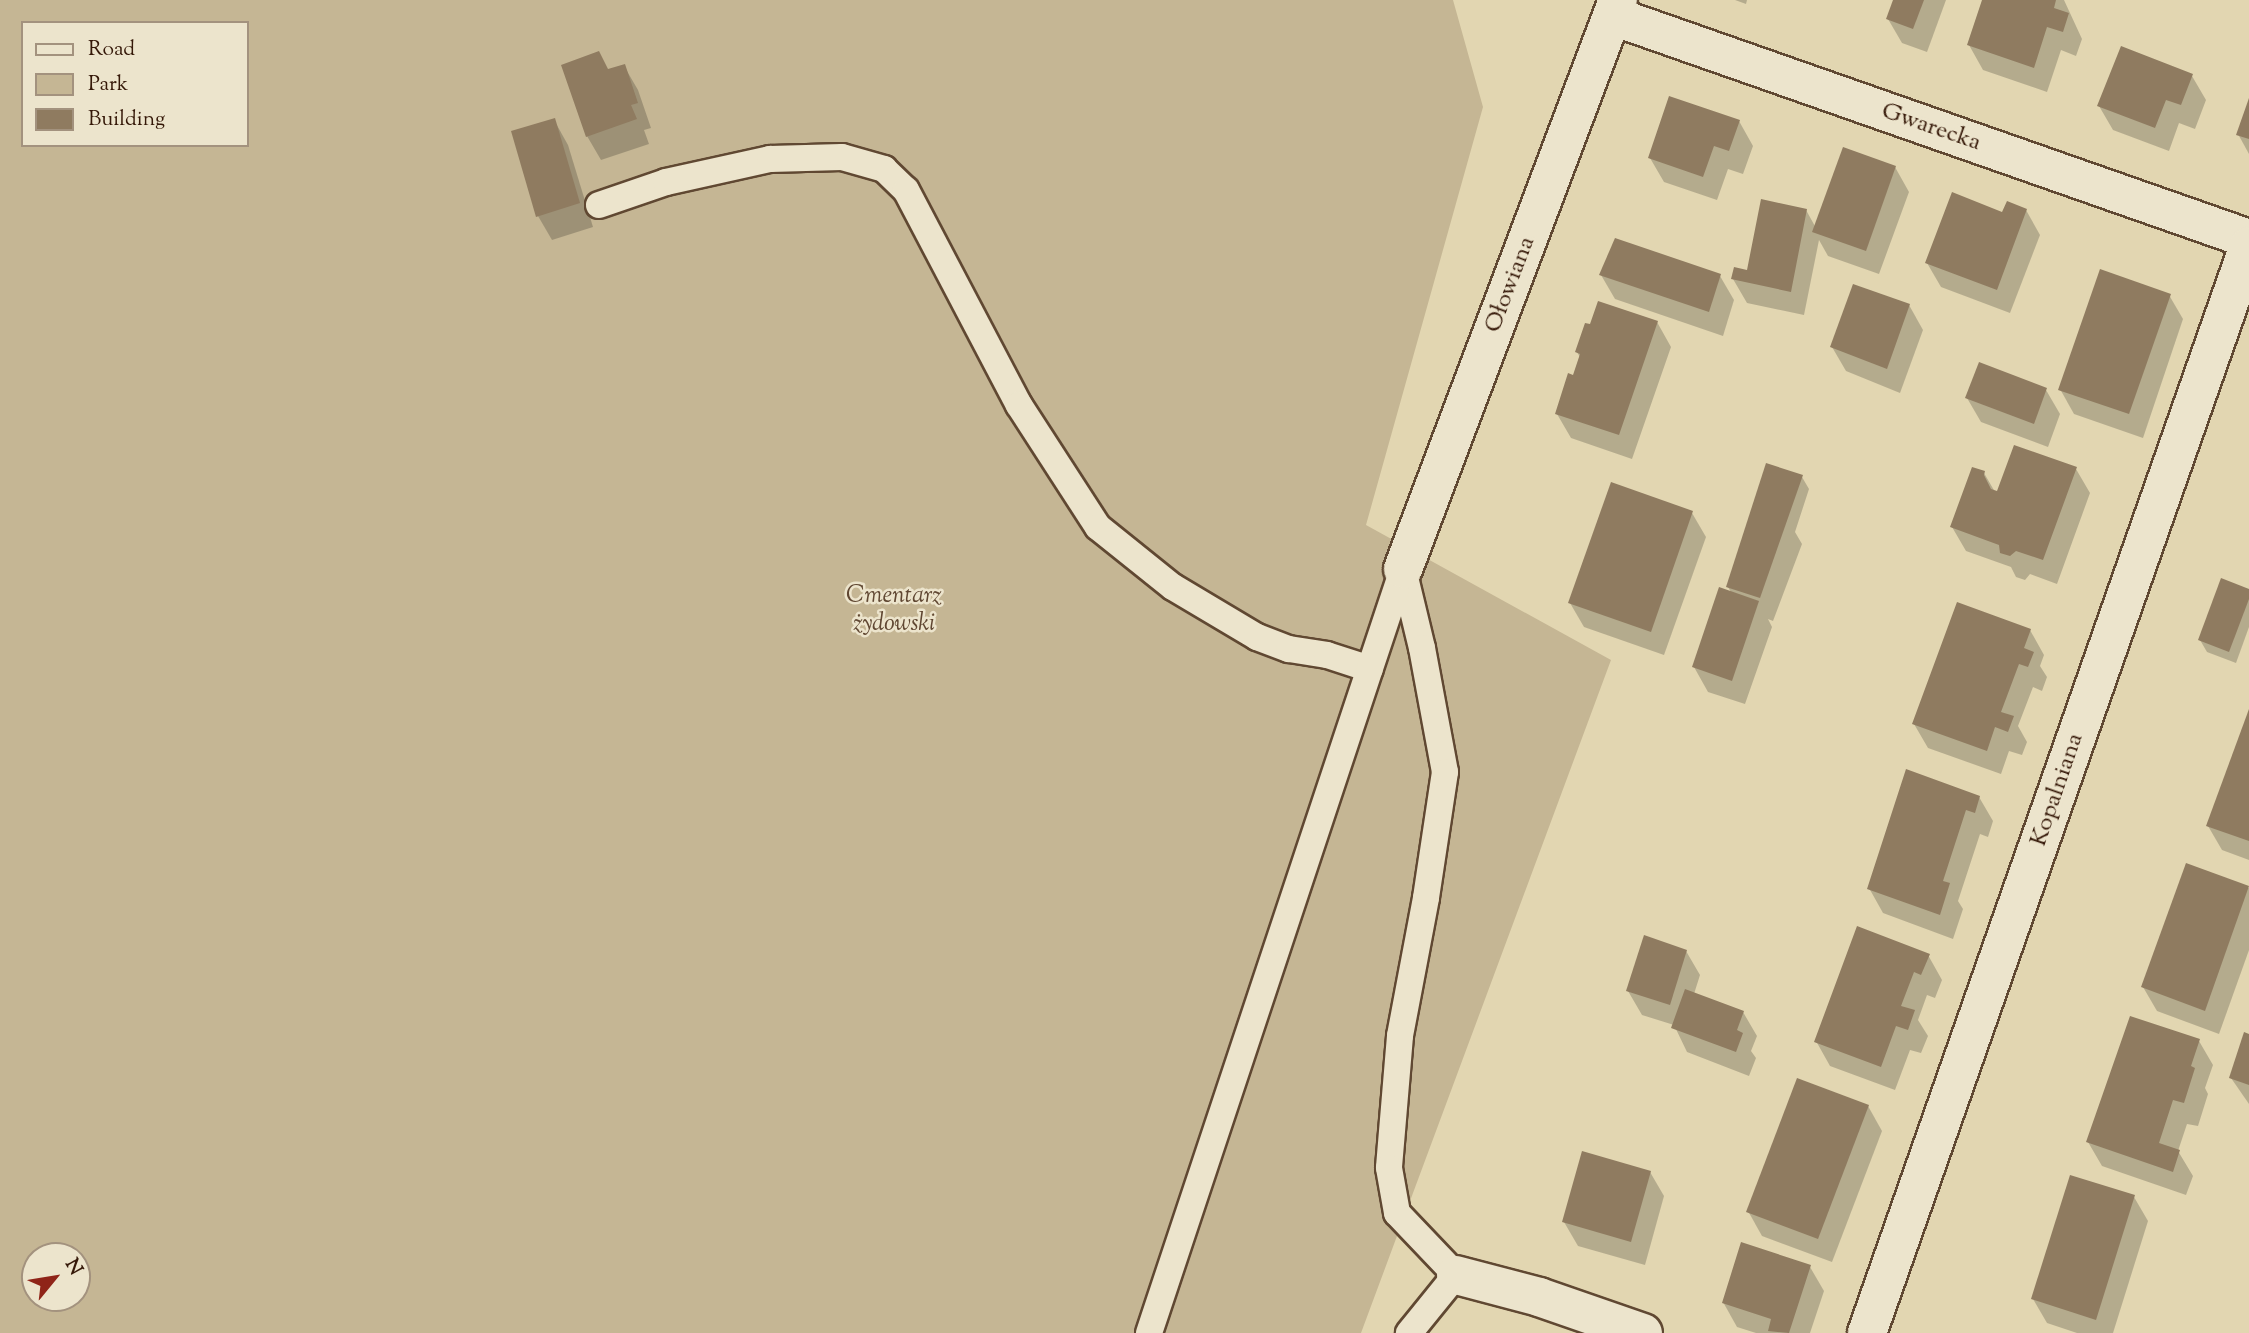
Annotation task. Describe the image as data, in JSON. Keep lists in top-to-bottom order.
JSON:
{
  "streets": {
    "street": ["Gwarecka", "Ołowiana", "Kopalniana"]
  },
  "crossings": [
    ["Gwarecka", "Ołowiana"]
  ],
  "parks": ["Cmentarz żydowski"],
  "legend": ["Road", "Park", "Building"],
  "north": "top right"
}
